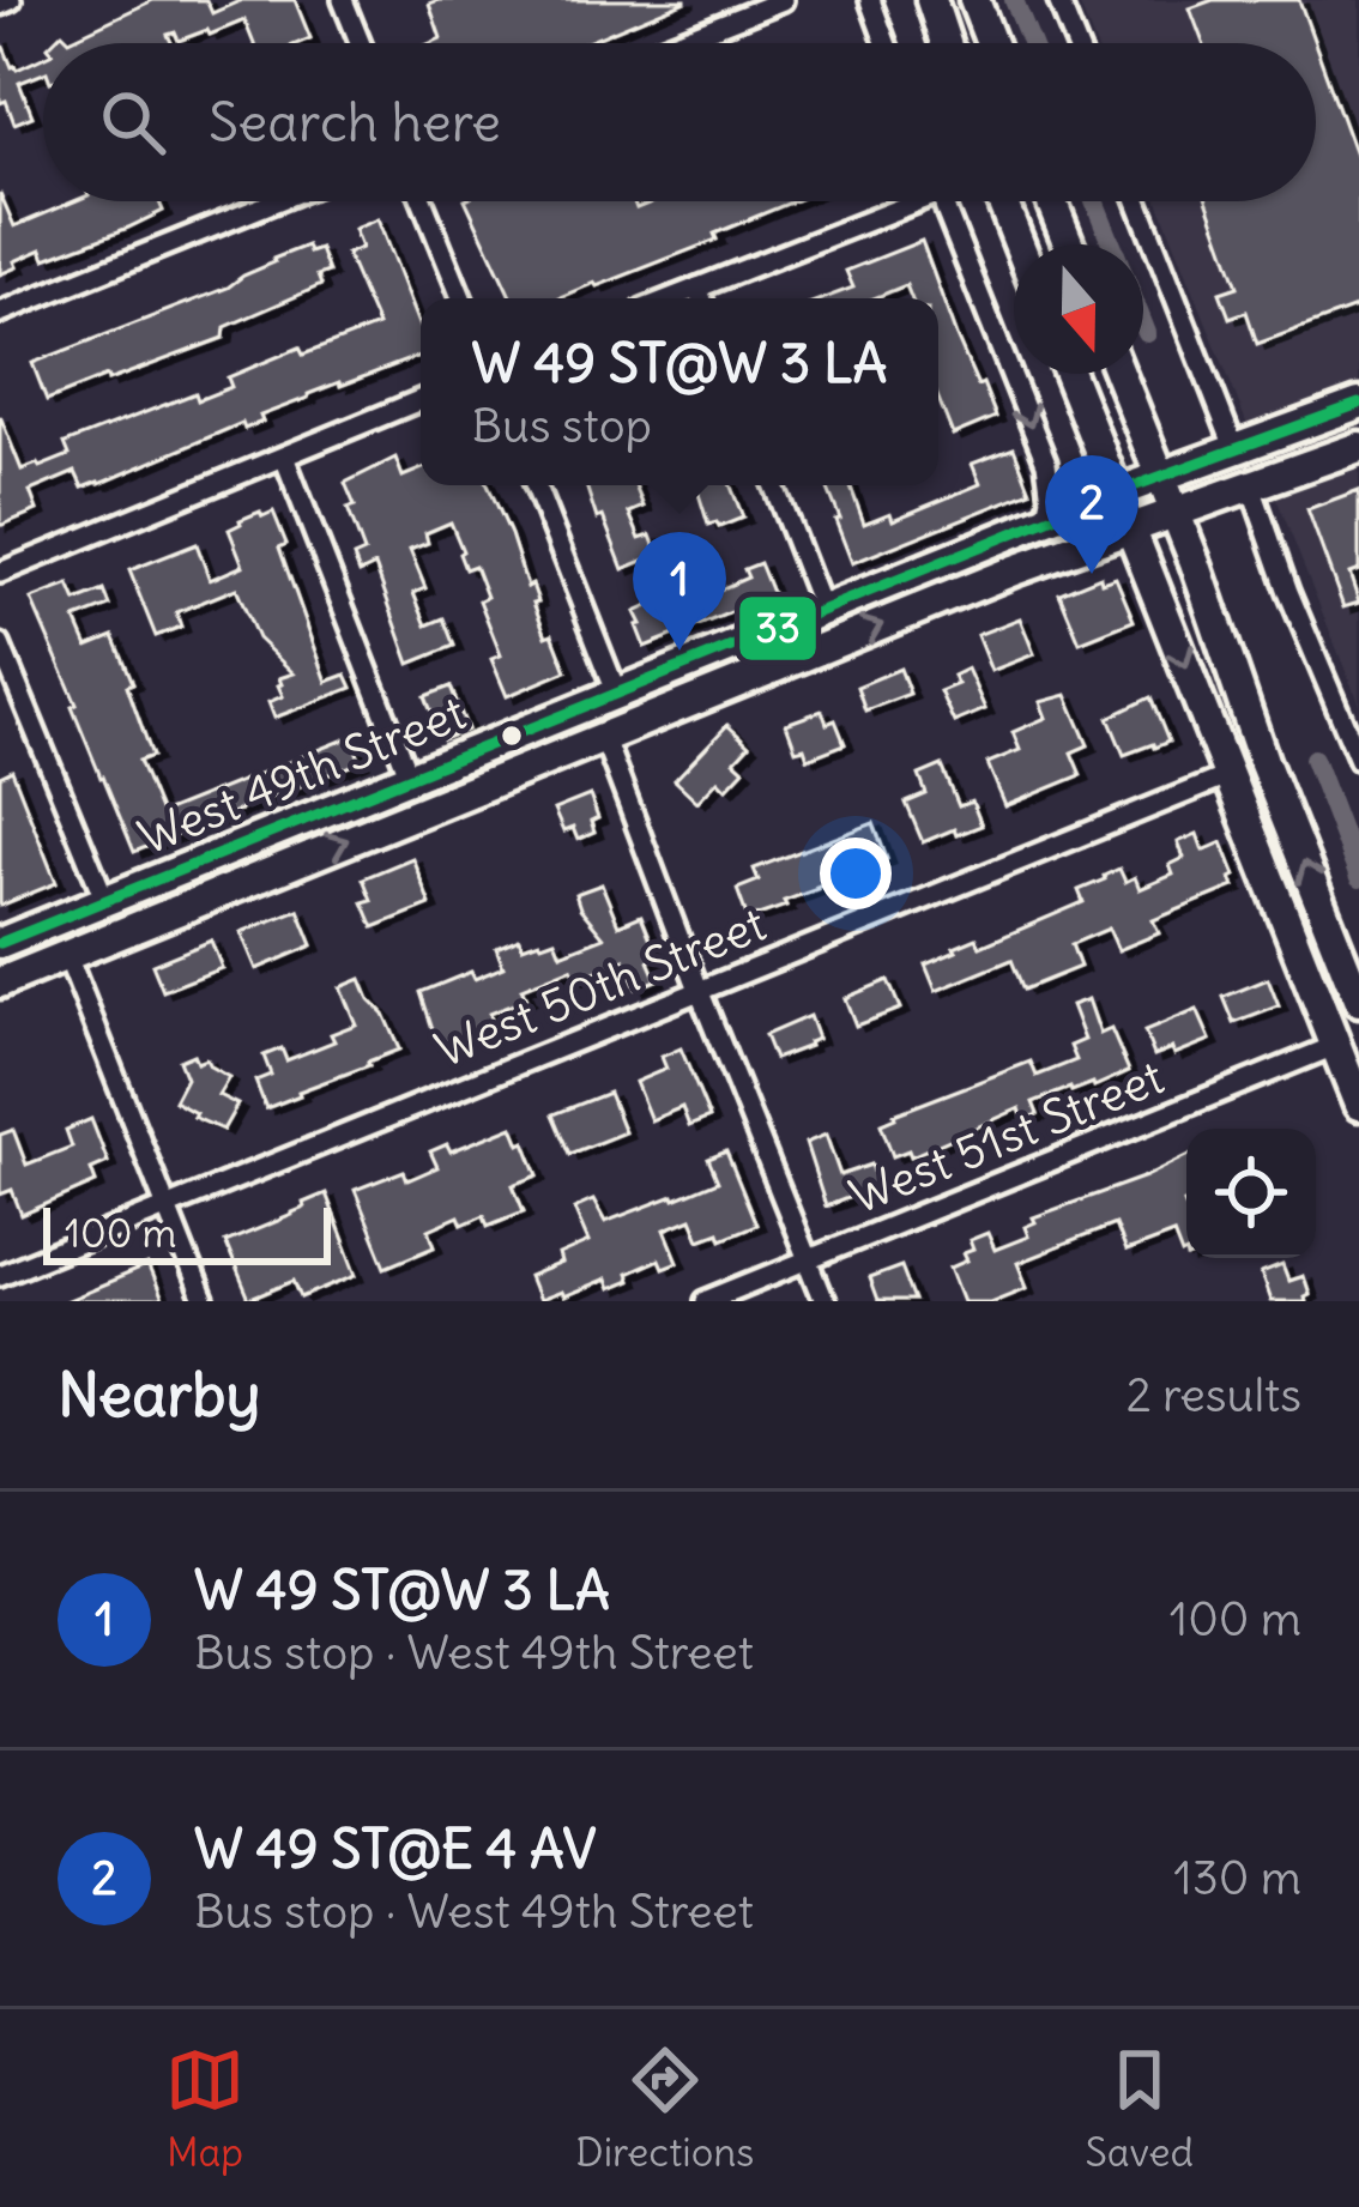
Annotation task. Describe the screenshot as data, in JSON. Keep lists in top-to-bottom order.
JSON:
{
  "streets": {
    "main road": ["West 49th Street"],
    "street": ["West 50th Street", "West 51st Street"]
  },
  "lines": ["transit line 33"],
  "scale_bar": "100 m",
  "north": "bottom",
  "page": {
    "search": "Search here",
    "popup": ["W 49 ST@W 3 LA", "Bus stop"],
    "pins": ["2", "1"],
    "scale": "100 m",
    "heading": ["Nearby", "2 results"],
    "list": [
      {
        "mark": "1",
        "name": "W 49 ST@W 3 LA",
        "note": "Bus stop · West 49th Street",
        "value": "100 m"
      },
      {
        "mark": "2",
        "name": "W 49 ST@E 4 AV",
        "note": "Bus stop · West 49th Street",
        "value": "130 m"
      }
    ],
    "nav": ["Map", "Directions", "Saved"]
  }
}
